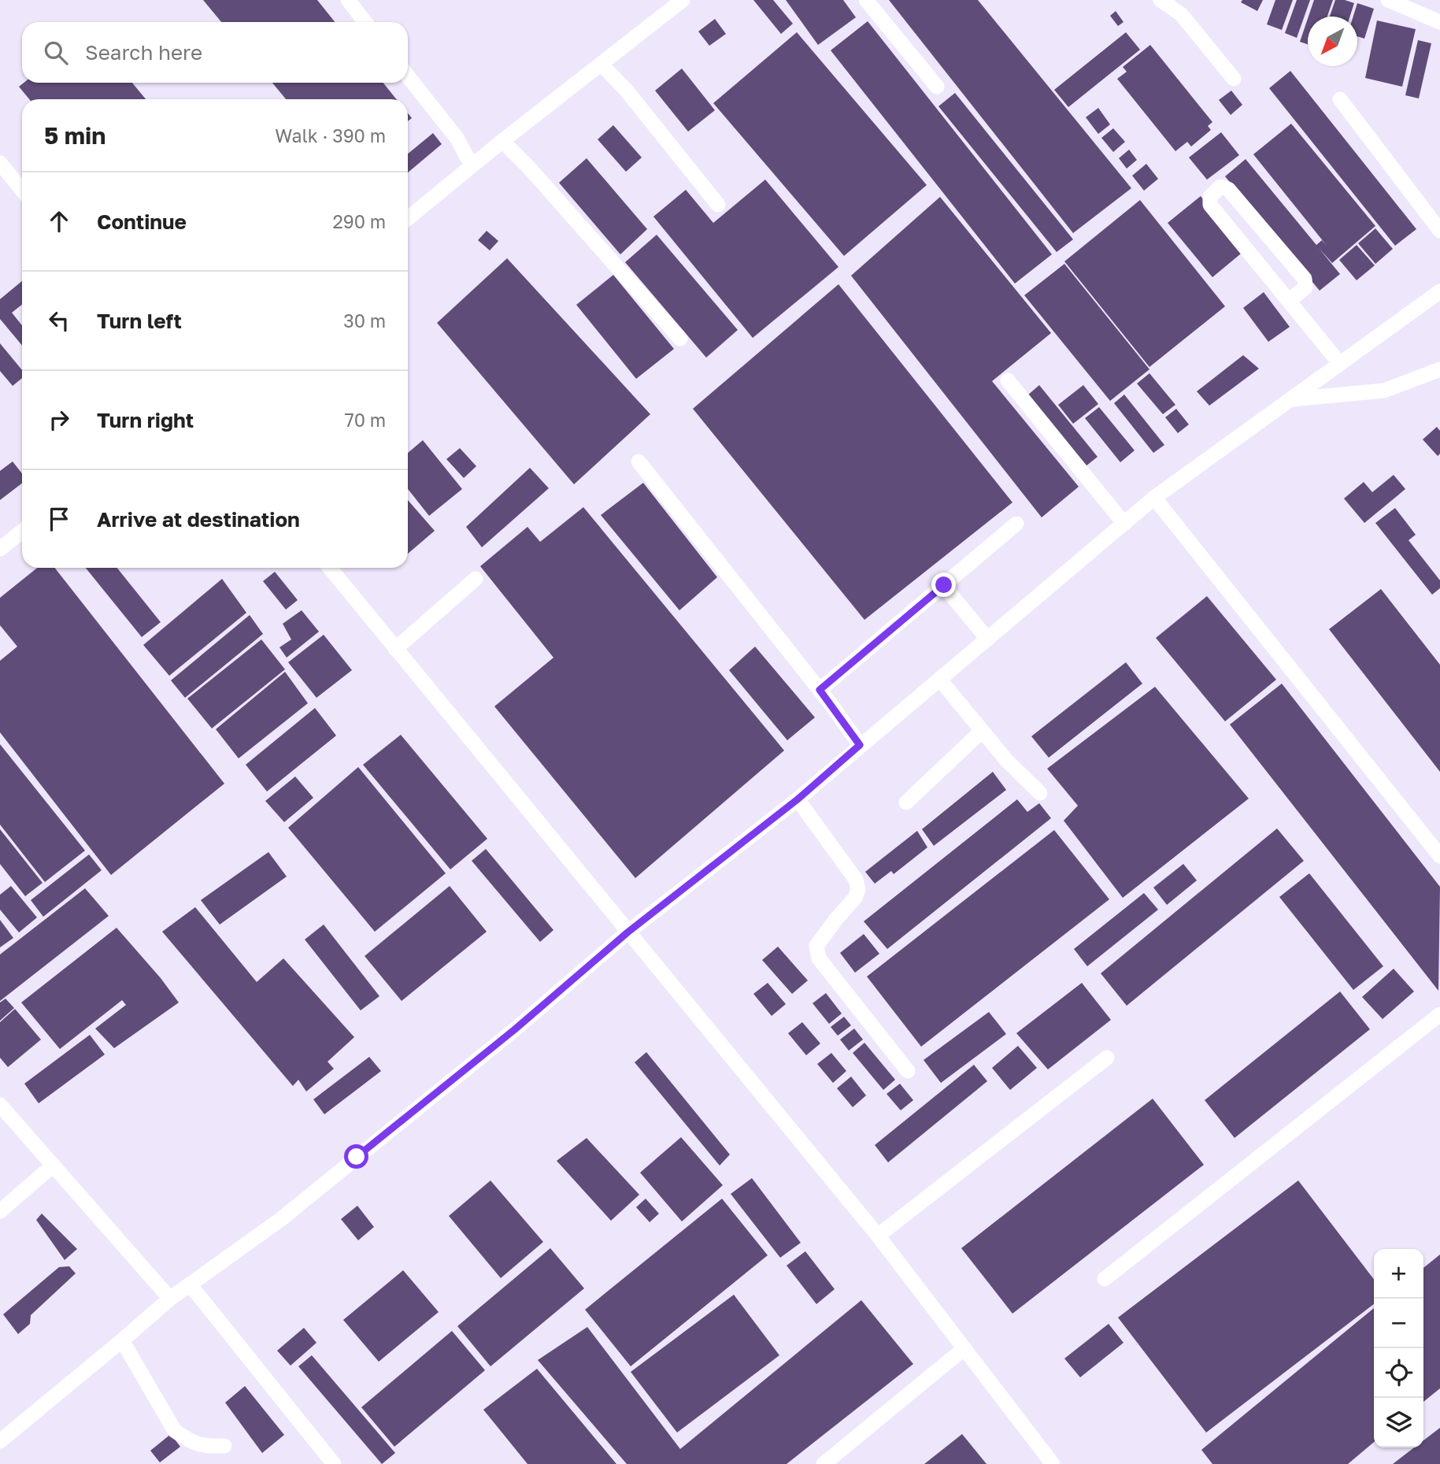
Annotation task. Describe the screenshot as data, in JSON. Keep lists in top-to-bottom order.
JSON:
{
  "north": "bottom left",
  "page": {
    "search": "Search here",
    "heading": ["5 min", "Walk · 390 m"],
    "list": [
      ["Continue", "290 m"],
      ["Turn left", "30 m"],
      ["Turn right", "70 m"],
      "Arrive at destination"
    ],
    "map_buttons": ["+", "−"]
  }
}
